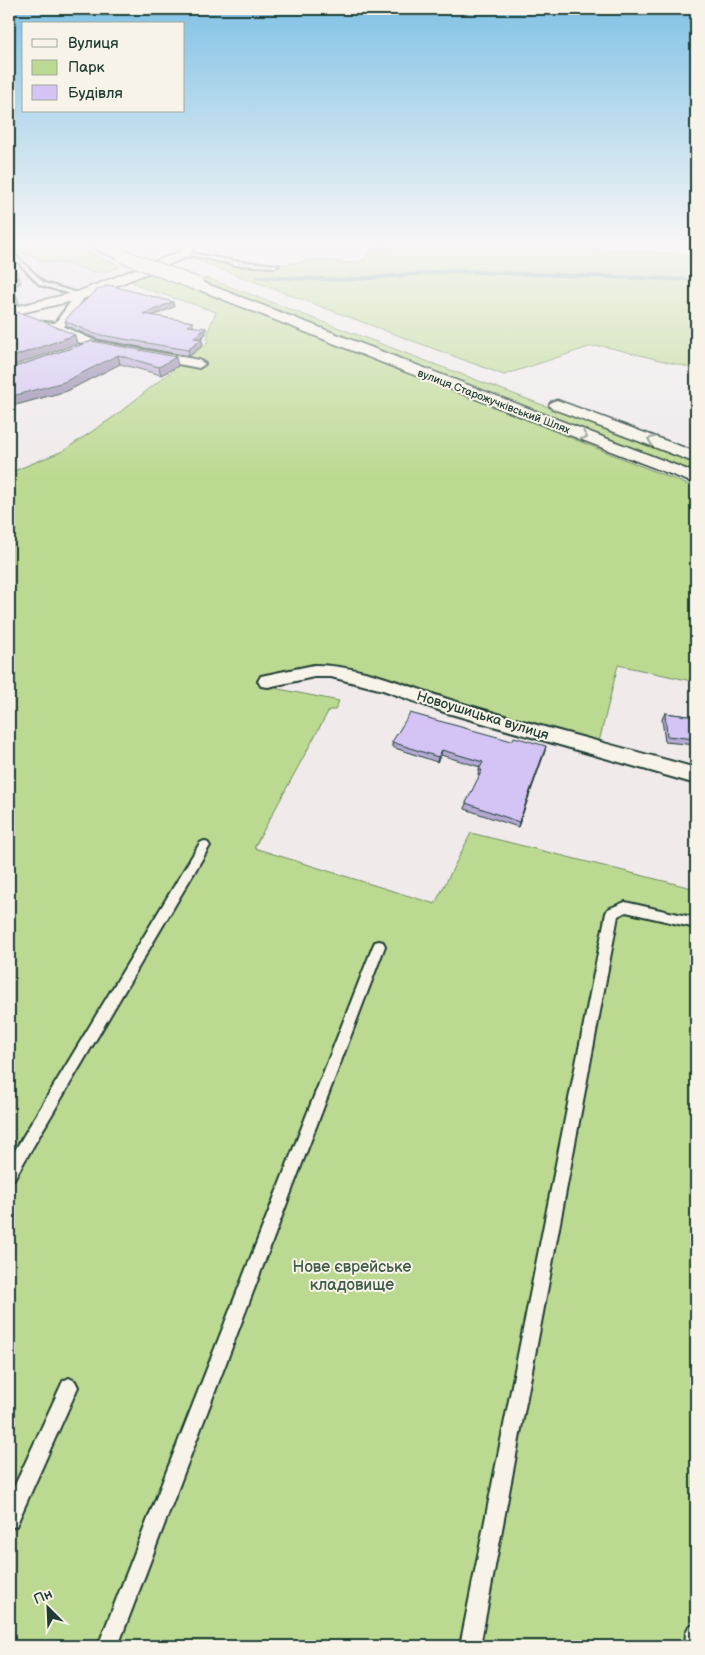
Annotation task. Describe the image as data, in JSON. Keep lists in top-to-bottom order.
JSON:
{
  "streets": {
    "main road": ["вулиця Старожучківський Шлях"],
    "street": ["Новоушицька вулиця"]
  },
  "parks": ["Нове єврейське кладовище"],
  "legend": ["Вулиця", "Парк", "Будівля"],
  "north": "top left"
}
